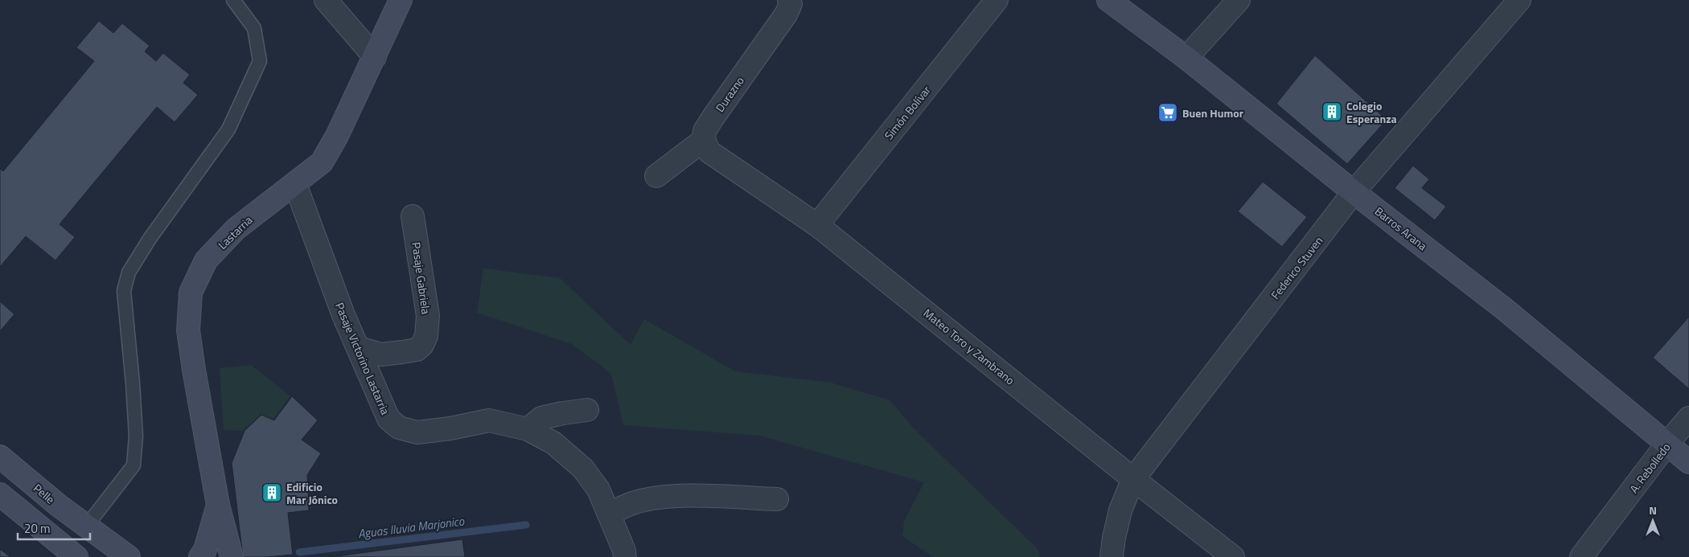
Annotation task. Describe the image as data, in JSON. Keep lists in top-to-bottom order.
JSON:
{
  "streets": {
    "street": [
      "Durazno",
      "Simón Bolívar",
      "Barros Arana",
      "Lastarria",
      "Federico Stuven",
      "Pasaje Gabriela",
      "Mateo Toro y Zambrano",
      "Pasaje Victorino Lastarria",
      "A. Rebolledo",
      "Pelle"
    ]
  },
  "crossings": [
    ["Durazno", "Mateo Toro y Zambrano"],
    ["Simón Bolívar", "Mateo Toro y Zambrano"],
    ["Barros Arana", "Federico Stuven"],
    ["Barros Arana", "A. Rebolledo"],
    ["Lastarria", "Pasaje Victorino Lastarria"],
    ["Federico Stuven", "Mateo Toro y Zambrano"],
    ["Pasaje Gabriela", "Pasaje Victorino Lastarria"]
  ],
  "water": ["Aguas lluvia Marjonico"],
  "places": {
    "building": ["Colegio Esperanza", "Edificio Mar Jónico"],
    "supermarket": ["Buen Humor"]
  },
  "scale_bar": "20 m",
  "north": "top"
}
